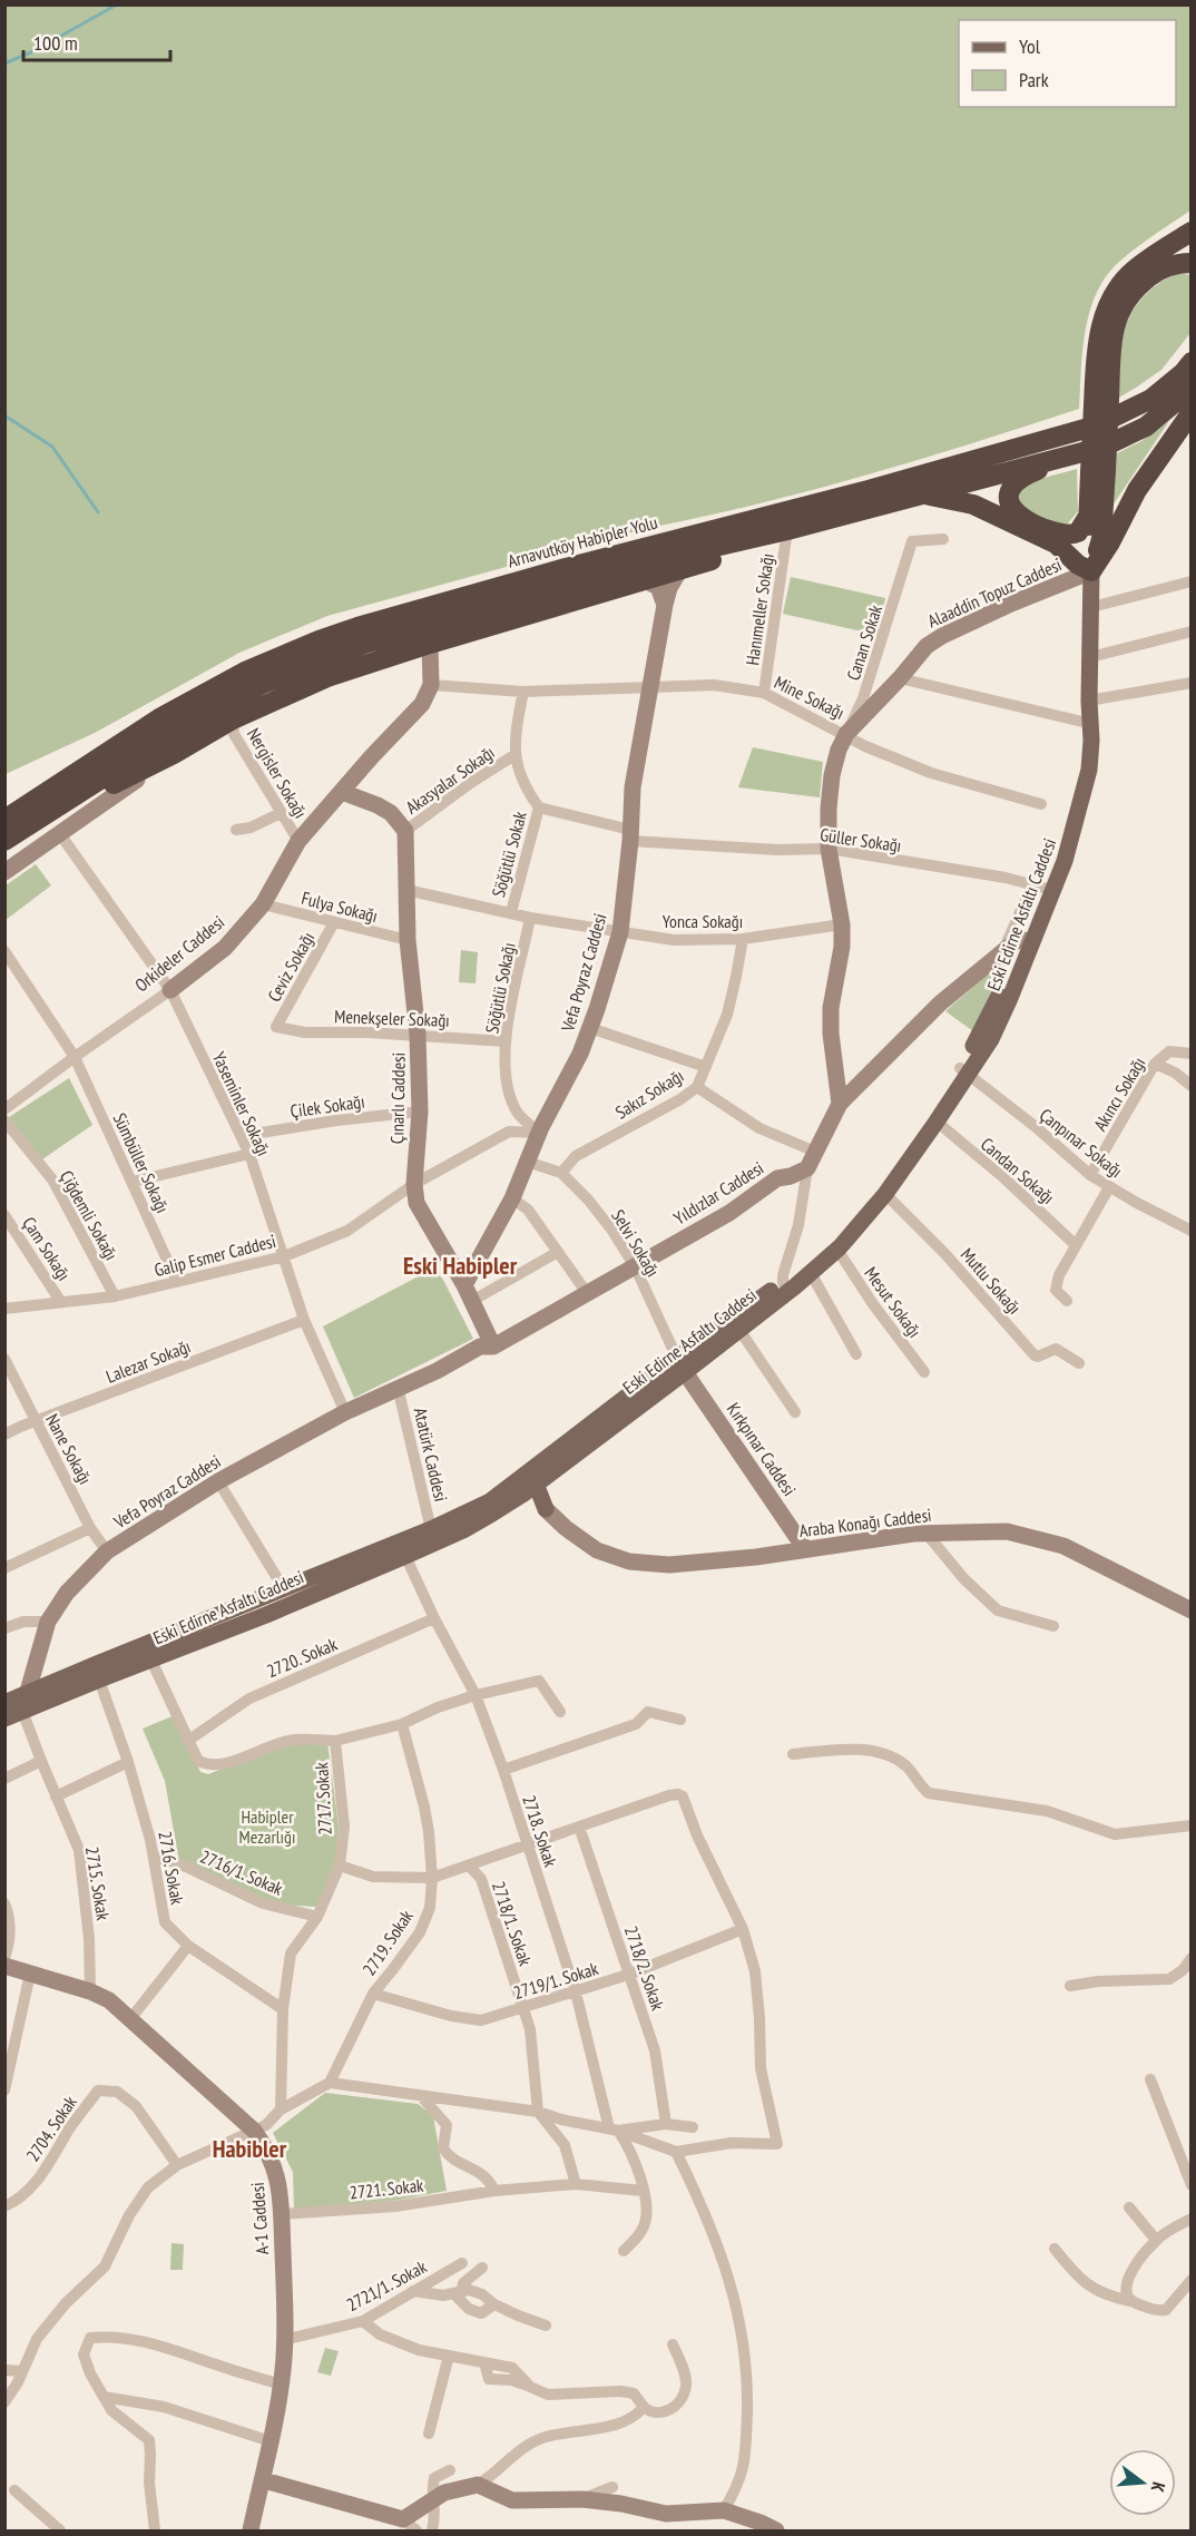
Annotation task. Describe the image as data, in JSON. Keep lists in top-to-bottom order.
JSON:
{
  "streets": {
    "highway": ["Arnavutköy Habipler Yolu"],
    "main road": [
      "Alaaddin Topuz Caddesi",
      "Eski Edirne Asfaltı Caddesi",
      "Orkideler Caddesi",
      "Vefa Poyraz Caddesi",
      "Çınarlı Caddesi",
      "Yıldızlar Caddesi",
      "Kırkpınar Caddesi",
      "Araba Konağı Caddesi",
      "A-1 Caddesi"
    ],
    "street": [
      "Hanımeller Sokağı",
      "Canan Sokak",
      "Mine Sokağı",
      "Nergisler Sokağı",
      "Akasyalar Sokağı",
      "Güller Sokağı",
      "Söğütlü Sokak",
      "Fulya Sokağı",
      "Yonca Sokağı",
      "Ceviz Sokağı",
      "Söğütlü Sokağı",
      "Menekşeler Sokağı",
      "Sakız Sokağı",
      "Akıncı Sokağı",
      "Yaseminler Sokağı",
      "Çilek Sokağı",
      "Çanpınar Sokağı",
      "Sümbüller Sokağı",
      "Candan Sokağı",
      "Çiğdemli Sokağı",
      "Selvi Sokağı",
      "Çam Sokağı",
      "Galip Esmer Caddesi",
      "Mutlu Sokağı",
      "Mesut Sokağı",
      "Lalezar Sokağı",
      "Nane Sokağı",
      "Atatürk Caddesi",
      "2720. Sokak",
      "2717. Sokak",
      "2718. Sokak",
      "2716. Sokak",
      "2716/1. Sokak",
      "2715. Sokak",
      "2718/1. Sokak",
      "2719. Sokak",
      "2718/2. Sokak",
      "2719/1. Sokak",
      "2704. Sokak",
      "2721. Sokak",
      "2721/1. Sokak"
    ]
  },
  "crossings": [
    ["Alaaddin Topuz Caddesi", "Canan Sokak"],
    ["Alaaddin Topuz Caddesi", "Mine Sokağı"],
    ["Alaaddin Topuz Caddesi", "Güller Sokağı"],
    ["Alaaddin Topuz Caddesi", "Eski Edirne Asfaltı Caddesi"],
    ["Alaaddin Topuz Caddesi", "Yonca Sokağı"],
    ["Hanımeller Sokağı", "Mine Sokağı"],
    ["Canan Sokak", "Mine Sokağı"],
    ["Mine Sokağı", "Söğütlü Sokak"],
    ["Mine Sokağı", "Orkideler Caddesi"],
    ["Mine Sokağı", "Vefa Poyraz Caddesi"],
    ["Nergisler Sokağı", "Orkideler Caddesi"],
    ["Akasyalar Sokağı", "Söğütlü Sokak"],
    ["Akasyalar Sokağı", "Çınarlı Caddesi"],
    ["Güller Sokağı", "Söğütlü Sokak"],
    ["Güller Sokağı", "Eski Edirne Asfaltı Caddesi"],
    ["Güller Sokağı", "Vefa Poyraz Caddesi"],
    ["Söğütlü Sokak", "Yonca Sokağı"],
    ["Fulya Sokağı", "Orkideler Caddesi"],
    ["Fulya Sokağı", "Ceviz Sokağı"],
    ["Fulya Sokağı", "Çınarlı Caddesi"],
    ["Eski Edirne Asfaltı Caddesi", "Vefa Poyraz Caddesi"],
    ["Eski Edirne Asfaltı Caddesi", "Çanpınar Sokağı"],
    ["Eski Edirne Asfaltı Caddesi", "Candan Sokağı"],
    ["Eski Edirne Asfaltı Caddesi", "Selvi Sokağı"],
    ["Eski Edirne Asfaltı Caddesi", "Mutlu Sokağı"],
    ["Eski Edirne Asfaltı Caddesi", "Mesut Sokağı"],
    ["Eski Edirne Asfaltı Caddesi", "Kırkpınar Caddesi"],
    ["Eski Edirne Asfaltı Caddesi", "Atatürk Caddesi"],
    ["Eski Edirne Asfaltı Caddesi", "Araba Konağı Caddesi"],
    ["Eski Edirne Asfaltı Caddesi", "2718. Sokak"],
    ["Eski Edirne Asfaltı Caddesi", "2716. Sokak"],
    ["Eski Edirne Asfaltı Caddesi", "2715. Sokak"],
    ["Yonca Sokağı", "Vefa Poyraz Caddesi"],
    ["Yonca Sokağı", "Söğütlü Sokağı"],
    ["Yonca Sokağı", "Sakız Sokağı"],
    ["Yonca Sokağı", "Çınarlı Caddesi"],
    ["Orkideler Caddesi", "Yaseminler Sokağı"],
    ["Orkideler Caddesi", "Sümbüller Sokağı"],
    ["Ceviz Sokağı", "Menekşeler Sokağı"],
    ["Vefa Poyraz Caddesi", "Söğütlü Sokağı"],
    ["Vefa Poyraz Caddesi", "Çınarlı Caddesi"],
    ["Vefa Poyraz Caddesi", "Yaseminler Sokağı"],
    ["Vefa Poyraz Caddesi", "Yıldızlar Caddesi"],
    ["Vefa Poyraz Caddesi", "Selvi Sokağı"],
    ["Vefa Poyraz Caddesi", "Galip Esmer Caddesi"],
    ["Vefa Poyraz Caddesi", "Nane Sokağı"],
    ["Vefa Poyraz Caddesi", "Atatürk Caddesi"],
    ["Vefa Poyraz Caddesi", "2715. Sokak"],
    ["Söğütlü Sokağı", "Menekşeler Sokağı"],
    ["Söğütlü Sokağı", "Galip Esmer Caddesi"],
    ["Menekşeler Sokağı", "Çınarlı Caddesi"],
    ["Sakız Sokağı", "Selvi Sokağı"],
    ["Akıncı Sokağı", "Çanpınar Sokağı"],
    ["Çınarlı Caddesi", "Çilek Sokağı"],
    ["Çınarlı Caddesi", "Yıldızlar Caddesi"],
    ["Çınarlı Caddesi", "Galip Esmer Caddesi"],
    ["Yaseminler Sokağı", "Çilek Sokağı"],
    ["Yaseminler Sokağı", "Galip Esmer Caddesi"],
    ["Yaseminler Sokağı", "Lalezar Sokağı"],
    ["Sümbüller Sokağı", "Galip Esmer Caddesi"],
    ["Yıldızlar Caddesi", "Selvi Sokağı"],
    ["Yıldızlar Caddesi", "Atatürk Caddesi"],
    ["Çiğdemli Sokağı", "Galip Esmer Caddesi"],
    ["Selvi Sokağı", "Kırkpınar Caddesi"],
    ["Çam Sokağı", "Galip Esmer Caddesi"],
    ["Lalezar Sokağı", "Nane Sokağı"],
    ["Kırkpınar Caddesi", "Araba Konağı Caddesi"],
    ["2720. Sokak", "2718. Sokak"],
    ["2717. Sokak", "2718. Sokak"],
    ["2717. Sokak", "2716. Sokak"],
    ["2717. Sokak", "2716/1. Sokak"],
    ["2717. Sokak", "2719. Sokak"],
    ["2718. Sokak", "2719/1. Sokak"],
    ["2718. Sokak", "2721. Sokak"],
    ["2716. Sokak", "2716/1. Sokak"],
    ["2715. Sokak", "A-1 Caddesi"],
    ["2718/1. Sokak", "2719/1. Sokak"],
    ["2719. Sokak", "2719/1. Sokak"],
    ["2718/2. Sokak", "2719/1. Sokak"],
    ["2721. Sokak", "A-1 Caddesi"],
    ["A-1 Caddesi", "2721/1. Sokak"]
  ],
  "districts": ["Eski Habipler", "Habibler"],
  "parks": ["Habipler Mezarlığı"],
  "legend": ["Yol", "Park"],
  "scale_bar": "100 m",
  "north": "right"
}
